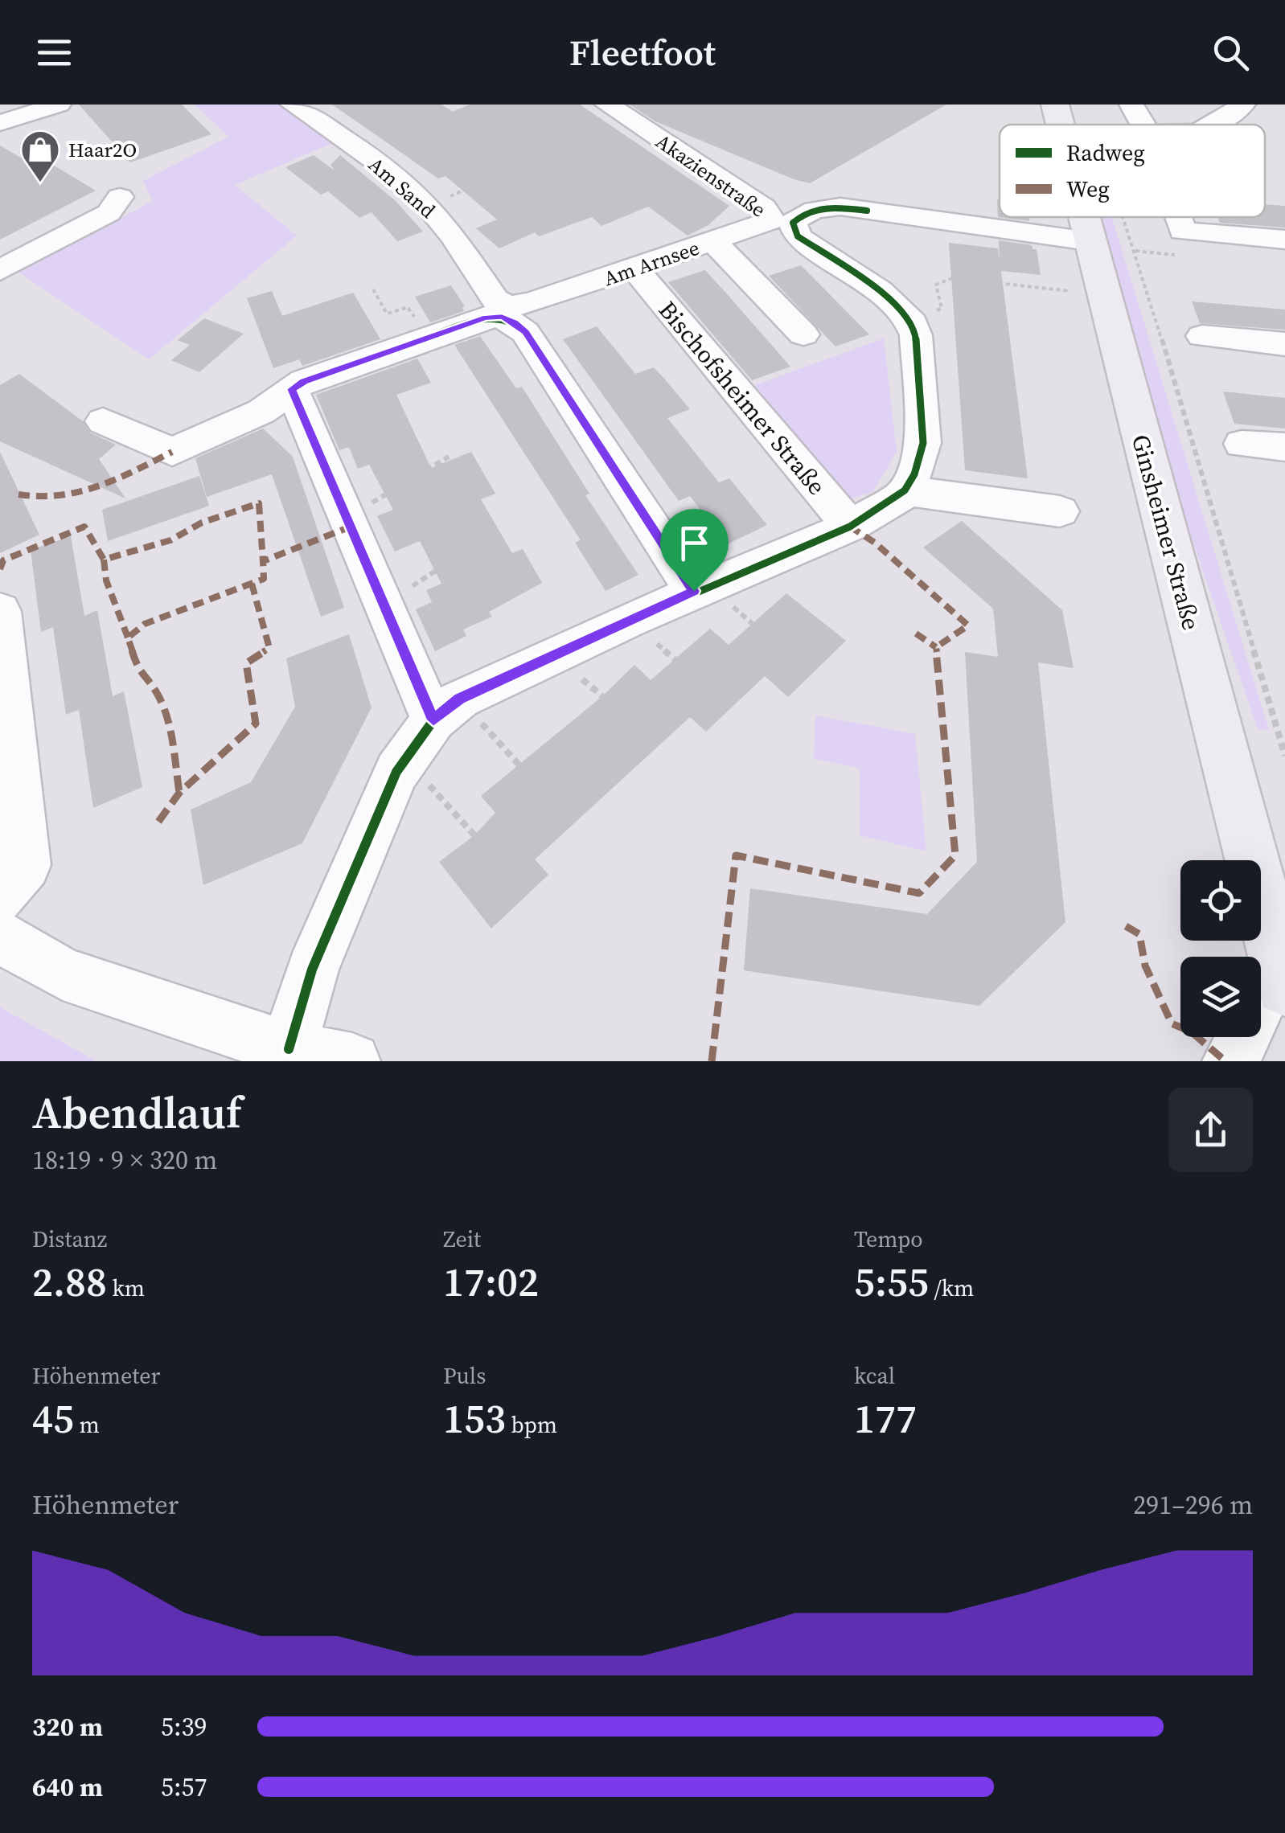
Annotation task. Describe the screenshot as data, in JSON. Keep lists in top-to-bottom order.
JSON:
{
  "streets": {
    "main road": ["Ginsheimer Straße"],
    "street": [
      "Akazienstraße",
      "Am Sand",
      "Am Arnsee",
      "Bischofsheimer Straße"
    ]
  },
  "crossings": [
    ["Akazienstraße", "Am Arnsee"],
    ["Akazienstraße", "Ginsheimer Straße"],
    ["Am Sand", "Am Arnsee"],
    ["Am Arnsee", "Bischofsheimer Straße"]
  ],
  "places": {
    "shop": ["Haar2O"]
  },
  "legend": ["Radweg", "Weg"],
  "page": {
    "header": "Fleetfoot",
    "heading": ["Abendlauf", "18:19 · 9 × 320 m"],
    "stats": [
      ["Distanz", "2.88 km"],
      ["Zeit", "17:02"],
      ["Tempo", "5:55 /km"],
      ["Höhenmeter", "45 m"],
      ["Puls", "153 bpm"],
      ["kcal", "177"]
    ],
    "chart": ["Höhenmeter", "291–296 m"],
    "list": [
      {
        "name": "320 m",
        "note": "5:39"
      },
      {
        "name": "640 m",
        "note": "5:57"
      }
    ]
  }
}
